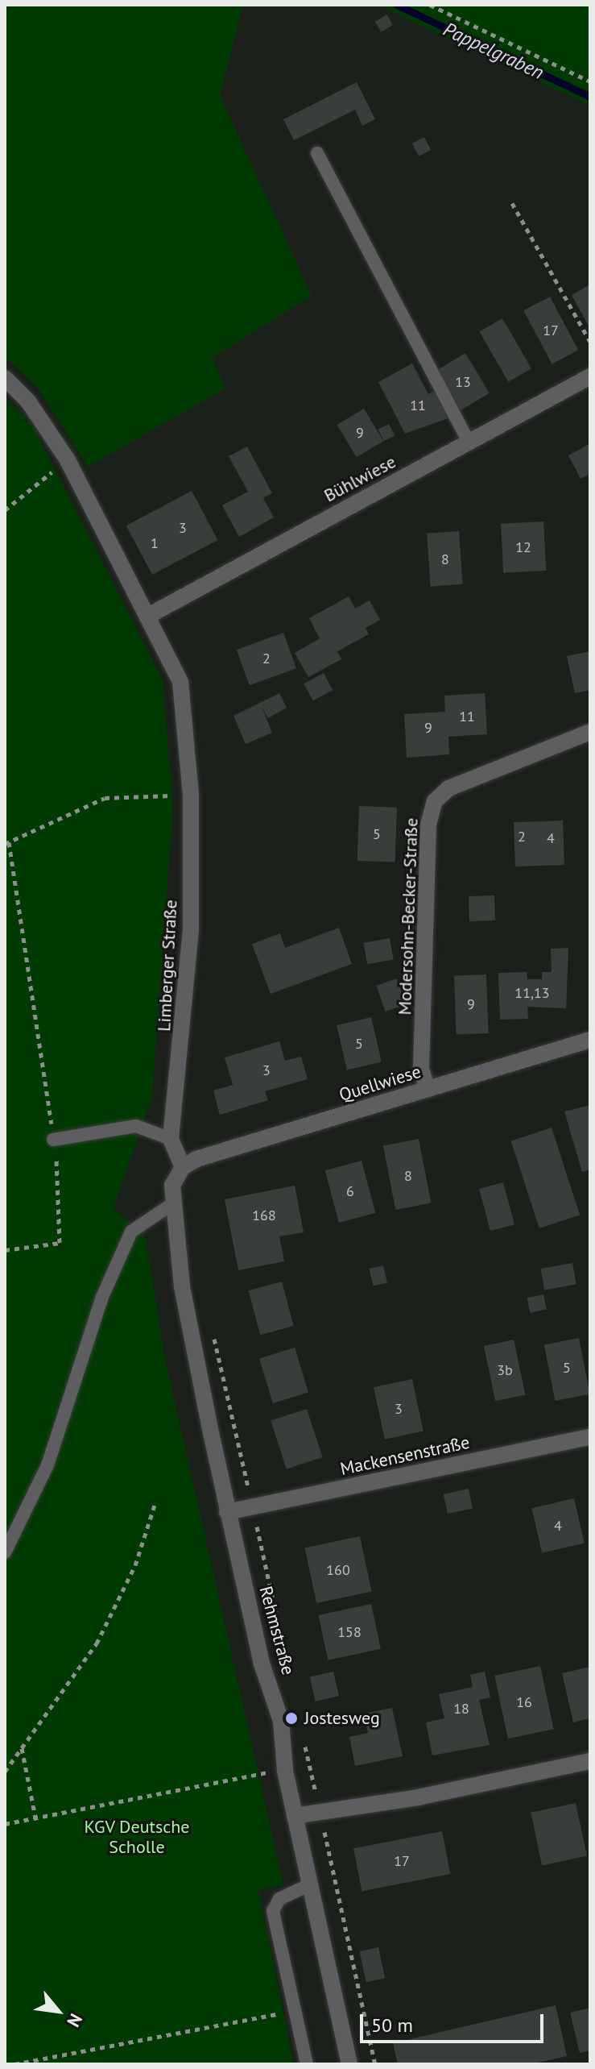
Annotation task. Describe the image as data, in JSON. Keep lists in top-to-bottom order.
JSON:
{
  "streets": {
    "street": [
      "Bühlwiese",
      "Modersohn-Becker-Straße",
      "Limberger Straße",
      "Quellwiese",
      "Mackensenstraße",
      "Rehmstraße"
    ]
  },
  "crossings": [
    ["Bühlwiese", "Limberger Straße"],
    ["Modersohn-Becker-Straße", "Quellwiese"],
    ["Limberger Straße", "Quellwiese"],
    ["Mackensenstraße", "Rehmstraße"]
  ],
  "water": ["Pappelgraben"],
  "parks": ["KGV Deutsche Scholle"],
  "places": ["Jostesweg"],
  "house_numbers": [
    "17",
    "13",
    "11",
    "9",
    "3",
    "1",
    "12",
    "8",
    "2",
    "11",
    "9",
    "5",
    "2",
    "4",
    "11,13",
    "9",
    "5",
    "3",
    "8",
    "6",
    "168",
    "5",
    "3b",
    "3",
    "4",
    "160",
    "158",
    "16",
    "18",
    "17"
  ],
  "scale_bar": "50 m",
  "north": "bottom right"
}
